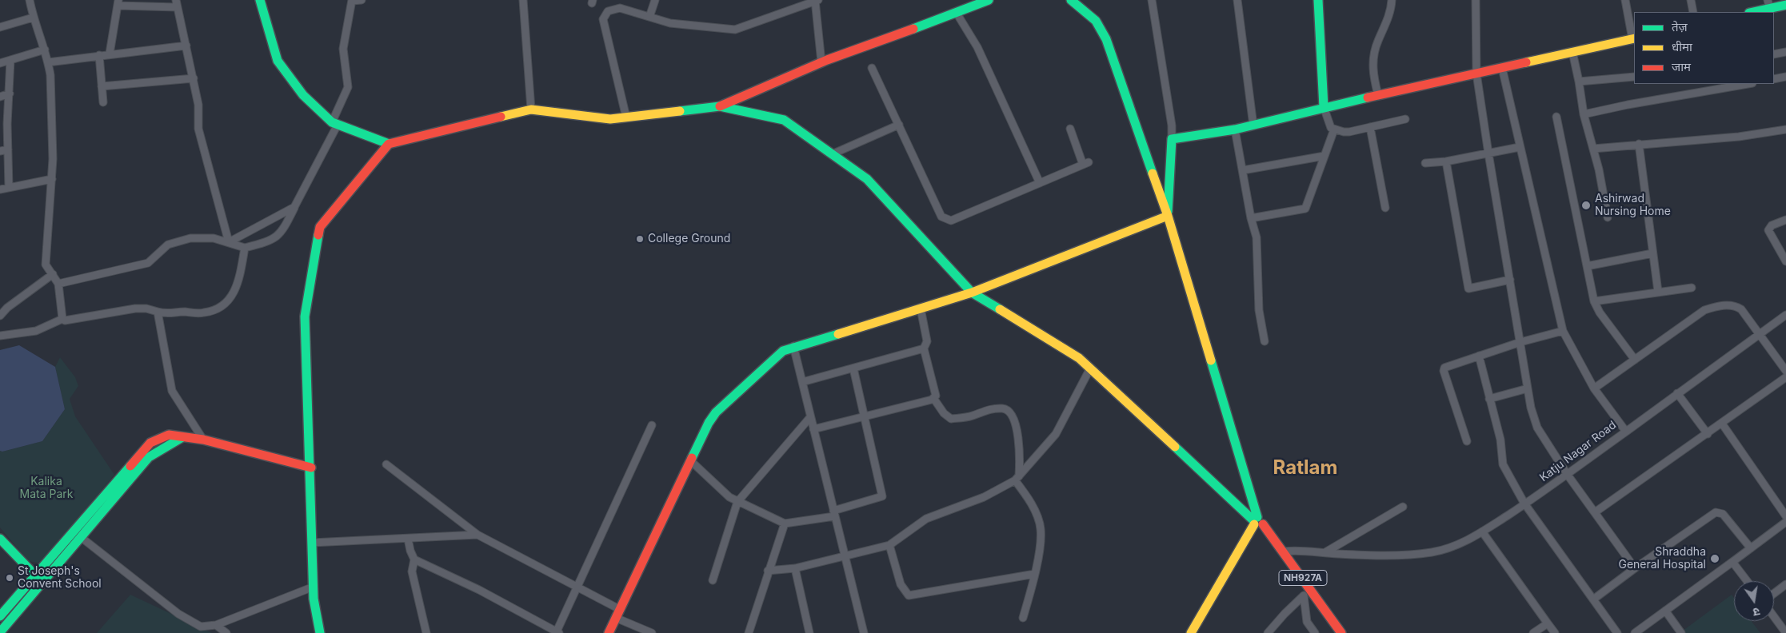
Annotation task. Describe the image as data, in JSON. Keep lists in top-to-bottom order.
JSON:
{
  "streets": {
    "main road": ["NH927A"],
    "street": ["Katju Nagar Road"]
  },
  "crossings": [
    ["Katju Nagar Road", "NH927A"]
  ],
  "districts": ["Ratlam"],
  "parks": ["Kalika Mata Park"],
  "places": [
    "Ashirwad Nursing Home",
    "College Ground",
    "Shraddha General Hospital",
    "St Joseph's Convent School"
  ],
  "legend": ["तेज़", "धीमा", "जाम"],
  "north": "bottom"
}
